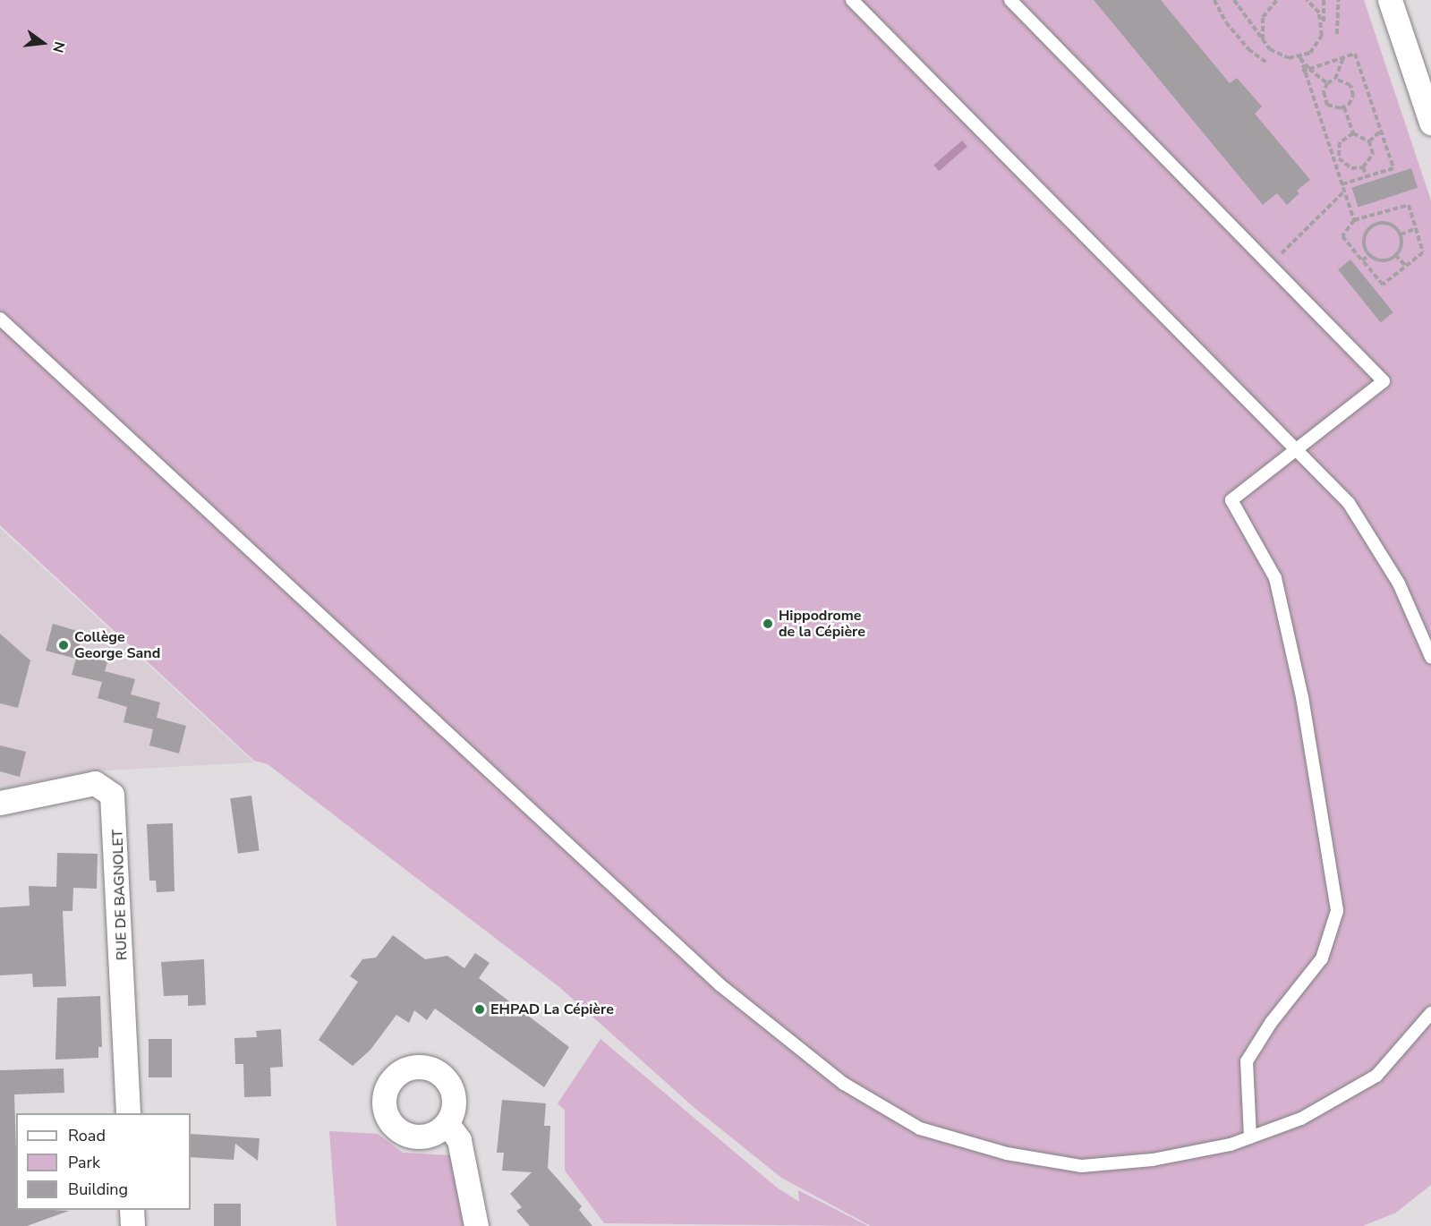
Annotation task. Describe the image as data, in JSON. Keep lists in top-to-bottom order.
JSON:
{
  "streets": {
    "street": ["RUE DE BAGNOLET"]
  },
  "places": ["Hippodrome de la Cépière", "Collège George Sand", "EHPAD La Cépière"],
  "legend": ["Road", "Park", "Building"],
  "north": "right"
}
